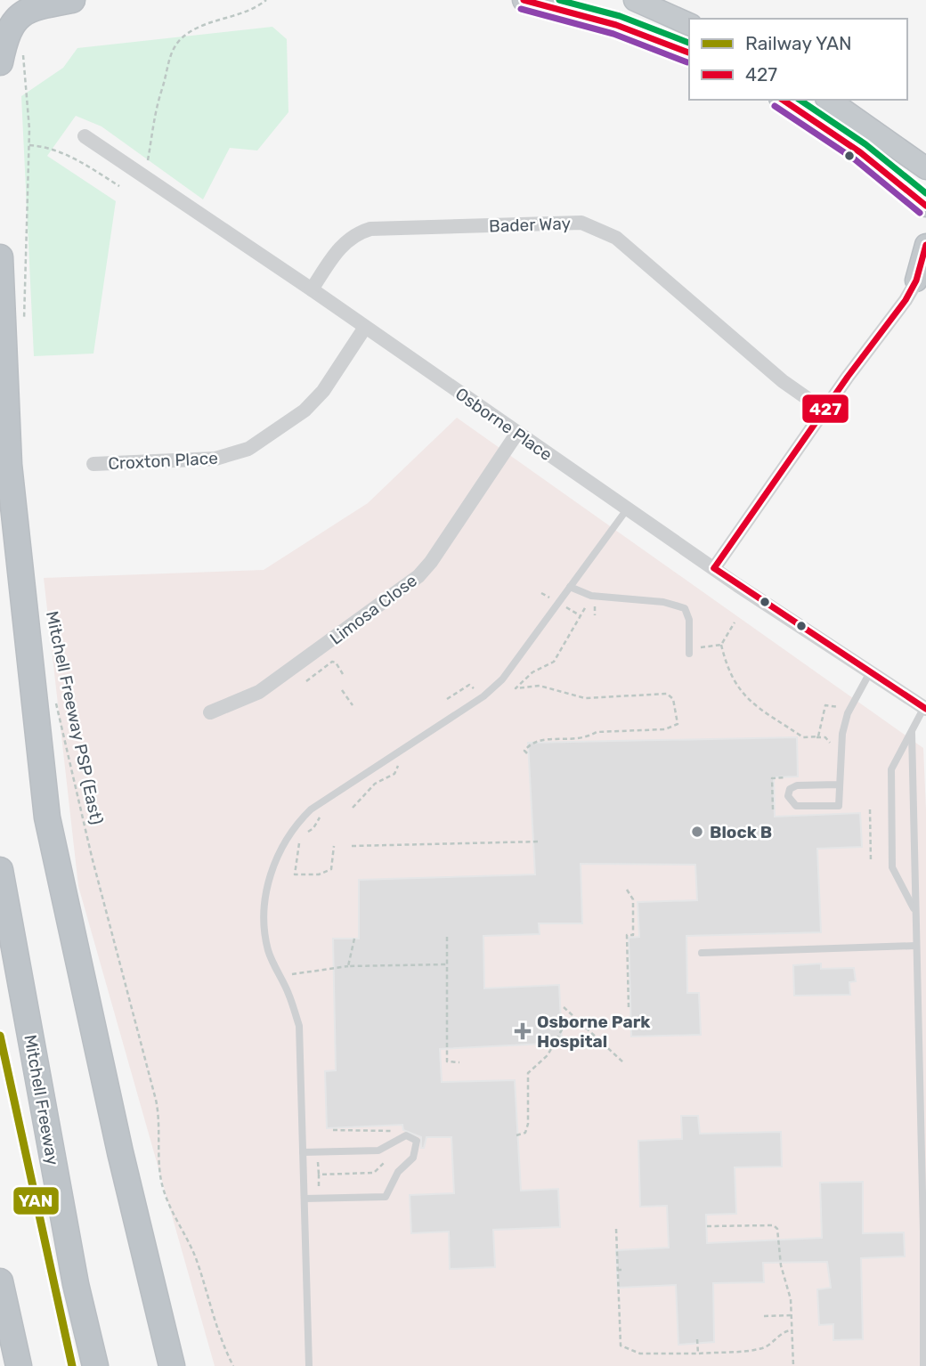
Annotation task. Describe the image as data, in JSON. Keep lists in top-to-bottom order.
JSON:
{
  "streets": {
    "highway": ["Mitchell Freeway"],
    "street": [
      "Bader Way",
      "Osborne Place",
      "Croxton Place",
      "Limosa Close"
    ],
    "path": ["Mitchell Freeway PSP (East)"]
  },
  "crossings": [
    ["Bader Way", "Osborne Place"],
    ["Osborne Place", "Croxton Place"],
    ["Osborne Place", "Limosa Close"]
  ],
  "places": {
    "other": ["Block B"],
    "health": ["Osborne Park Hospital"]
  },
  "lines": ["transit line 427", "rail line YAN"],
  "legend": ["Railway YAN", "427"]
}
